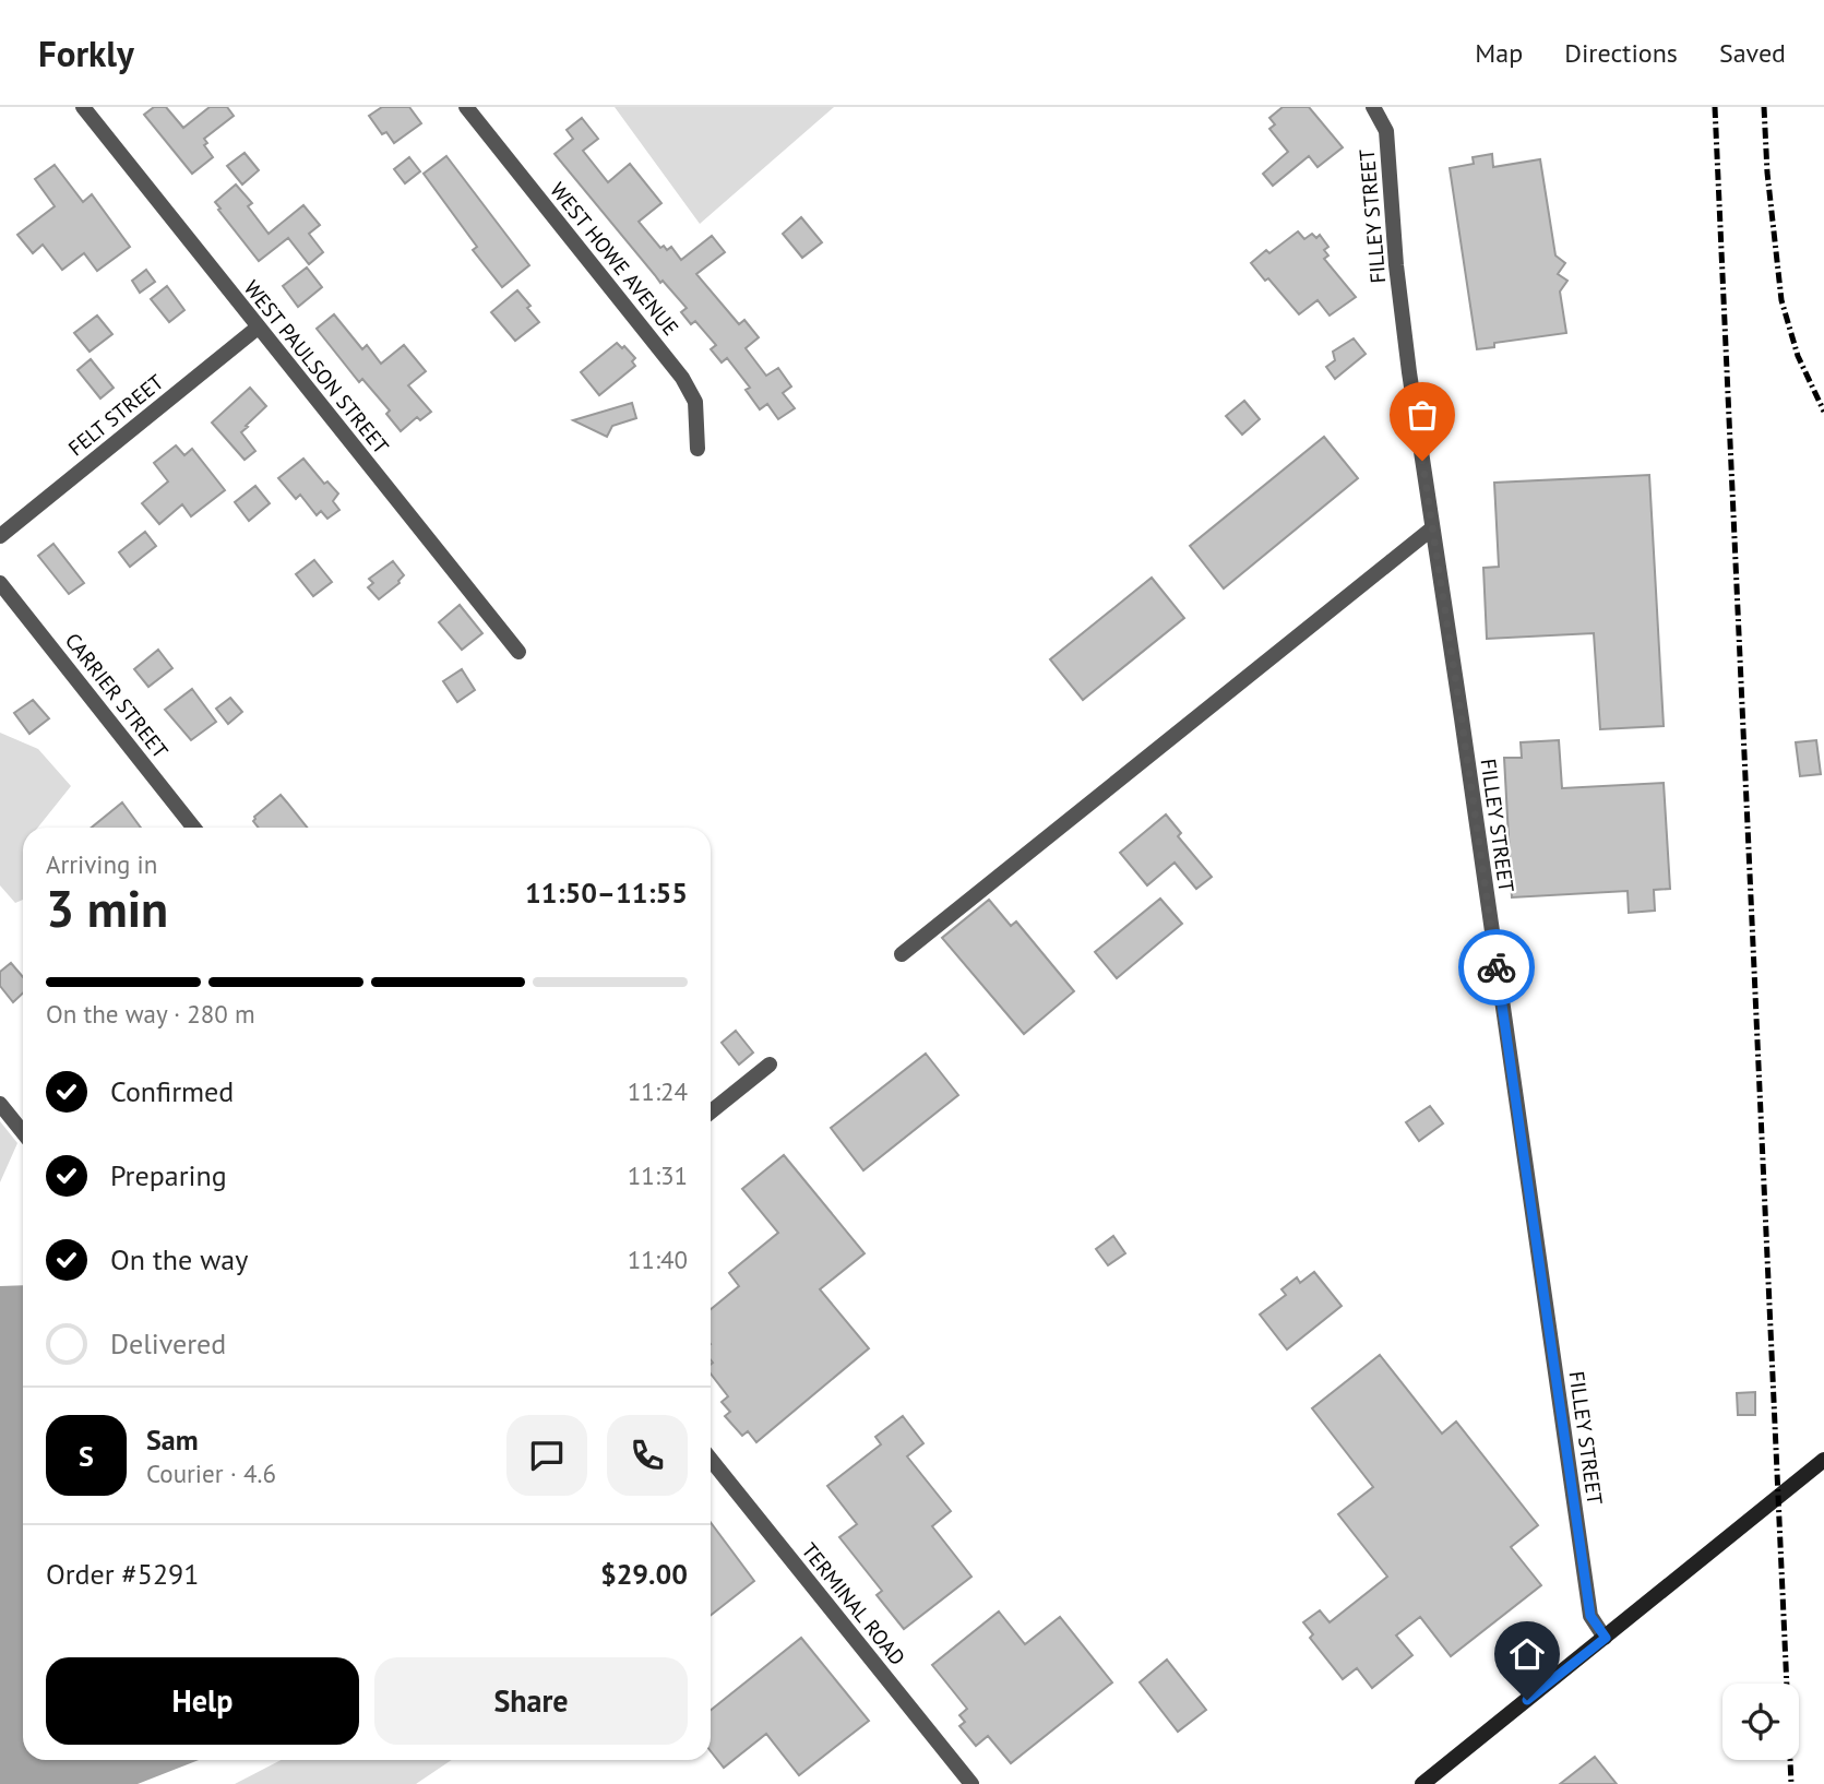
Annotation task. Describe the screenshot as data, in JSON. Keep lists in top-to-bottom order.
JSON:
{
  "streets": {
    "street": [
      "FILLEY STREET",
      "WEST HOWE AVENUE",
      "WEST PAULSON STREET",
      "FELT STREET",
      "CARRIER STREET",
      "TERMINAL ROAD"
    ]
  },
  "crossings": [
    ["WEST PAULSON STREET", "FELT STREET"]
  ],
  "page": {
    "header": "Forkly",
    "nav": ["Map", "Directions", "Saved"],
    "heading": ["3 min", "Arriving in", "11:50–11:55"],
    "panel": [
      "Sam",
      "Courier · 4.6",
      "Order #5291",
      "$29.00"
    ],
    "bar": "On the way · 280 m",
    "list": [
      ["Confirmed", "11:24"],
      ["Preparing", "11:31"],
      ["On the way", "11:40"],
      "Delivered"
    ],
    "round": "S",
    "buttons": ["Help", "Share"]
  }
}
